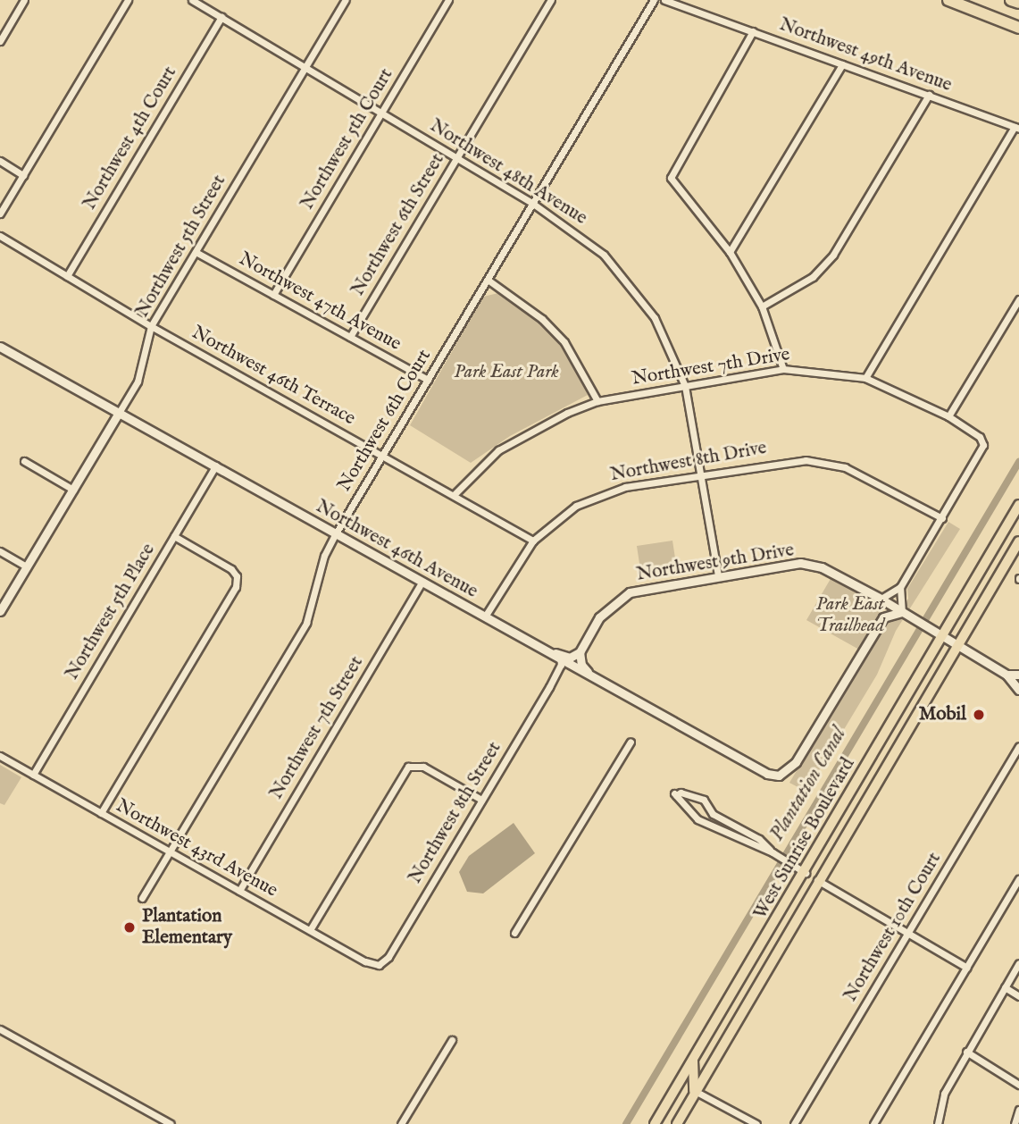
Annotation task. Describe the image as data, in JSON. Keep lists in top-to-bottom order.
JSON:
{
  "streets": {
    "main road": ["West Sunrise Boulevard"],
    "street": [
      "Northwest 49th Avenue",
      "Northwest 4th Court",
      "Northwest 5th Court",
      "Northwest 48th Avenue",
      "Northwest 6th Street",
      "Northwest 5th Street",
      "Northwest 47th Avenue",
      "Northwest 7th Drive",
      "Northwest 46th Terrace",
      "Northwest 6th Court",
      "Northwest 8th Drive",
      "Northwest 46th Avenue",
      "Northwest 9th Drive",
      "Northwest 5th Place",
      "Northwest 7th Street",
      "Northwest 8th Street",
      "Northwest 43rd Avenue",
      "Northwest 10th Court"
    ]
  },
  "crossings": [
    ["Northwest 4th Court", "Northwest 48th Avenue"],
    ["Northwest 4th Court", "Northwest 46th Terrace"],
    ["Northwest 5th Court", "Northwest 48th Avenue"],
    ["Northwest 5th Court", "Northwest 47th Avenue"],
    ["Northwest 48th Avenue", "Northwest 6th Street"],
    ["Northwest 48th Avenue", "Northwest 5th Street"],
    ["Northwest 48th Avenue", "Northwest 7th Drive"],
    ["Northwest 48th Avenue", "Northwest 6th Court"],
    ["Northwest 48th Avenue", "Northwest 8th Drive"],
    ["Northwest 48th Avenue", "Northwest 9th Drive"],
    ["Northwest 6th Street", "Northwest 47th Avenue"],
    ["Northwest 5th Street", "Northwest 47th Avenue"],
    ["Northwest 5th Street", "Northwest 46th Terrace"],
    ["Northwest 5th Street", "Northwest 46th Avenue"],
    ["Northwest 47th Avenue", "Northwest 6th Court"],
    ["Northwest 7th Drive", "Northwest 46th Terrace"],
    ["Northwest 7th Drive", "Northwest 8th Drive"],
    ["Northwest 46th Terrace", "Northwest 6th Court"],
    ["Northwest 46th Terrace", "Northwest 8th Drive"],
    ["Northwest 6th Court", "Northwest 46th Avenue"],
    ["Northwest 6th Court", "Northwest 43rd Avenue"],
    ["Northwest 8th Drive", "Northwest 46th Avenue"],
    ["Northwest 46th Avenue", "Northwest 5th Place"],
    ["Northwest 46th Avenue", "Northwest 7th Street"],
    ["Northwest 46th Avenue", "Northwest 8th Street"],
    ["Northwest 9th Drive", "West Sunrise Boulevard"],
    ["Northwest 5th Place", "Northwest 43rd Avenue"],
    ["Northwest 7th Street", "Northwest 43rd Avenue"],
    ["Northwest 8th Street", "Northwest 43rd Avenue"]
  ],
  "water": ["Plantation Canal"],
  "parks": ["Park East Park", "Park East Trailhead"],
  "places": ["Mobil", "Plantation Elementary"]
}
